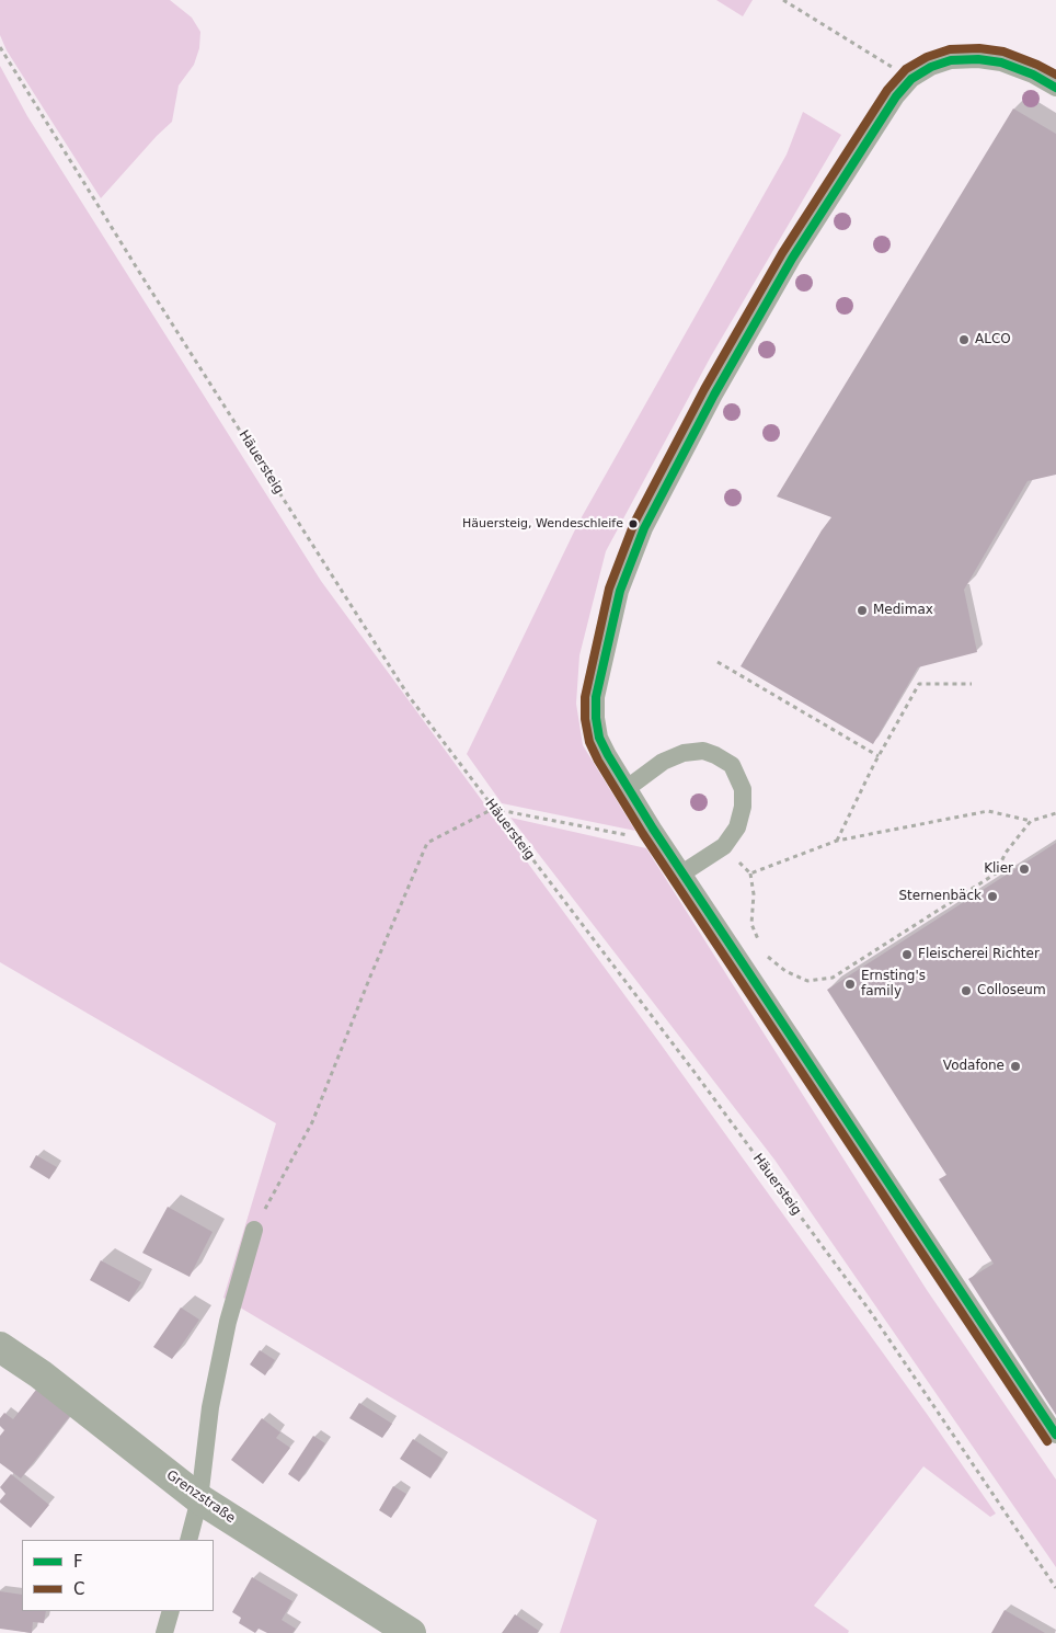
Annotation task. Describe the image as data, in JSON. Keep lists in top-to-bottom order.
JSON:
{
  "streets": {
    "street": ["Grenzstraße"],
    "path": ["Häuersteig"]
  },
  "places": [
    "ALCO",
    "Häuersteig, Wendeschleife",
    "Medimax",
    "Klier",
    "Sternenbäck",
    "Fleischerei Richter",
    "Ernsting's family",
    "Colloseum",
    "Vodafone"
  ],
  "lines": ["transit line C", "transit line F"],
  "legend": ["F", "C"]
}
